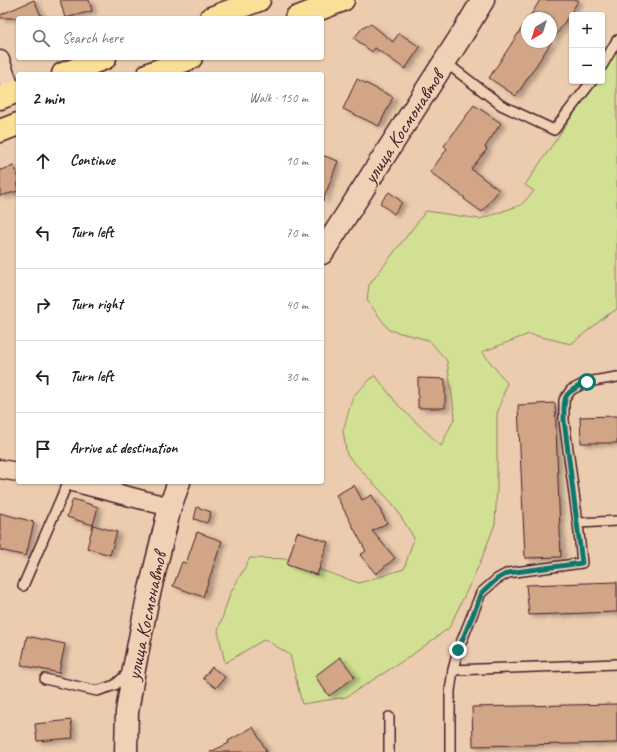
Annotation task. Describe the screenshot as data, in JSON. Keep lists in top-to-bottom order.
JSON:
{
  "streets": {
    "street": ["улица Космонавтов"]
  },
  "north": "bottom left",
  "page": {
    "map_buttons": ["+", "−"],
    "search": "Search here",
    "heading": ["2 min", "Walk · 150 m"],
    "list": [
      ["Continue", "10 m"],
      ["Turn left", "70 m"],
      ["Turn right", "40 m"],
      ["Turn left", "30 m"],
      "Arrive at destination"
    ]
  }
}
